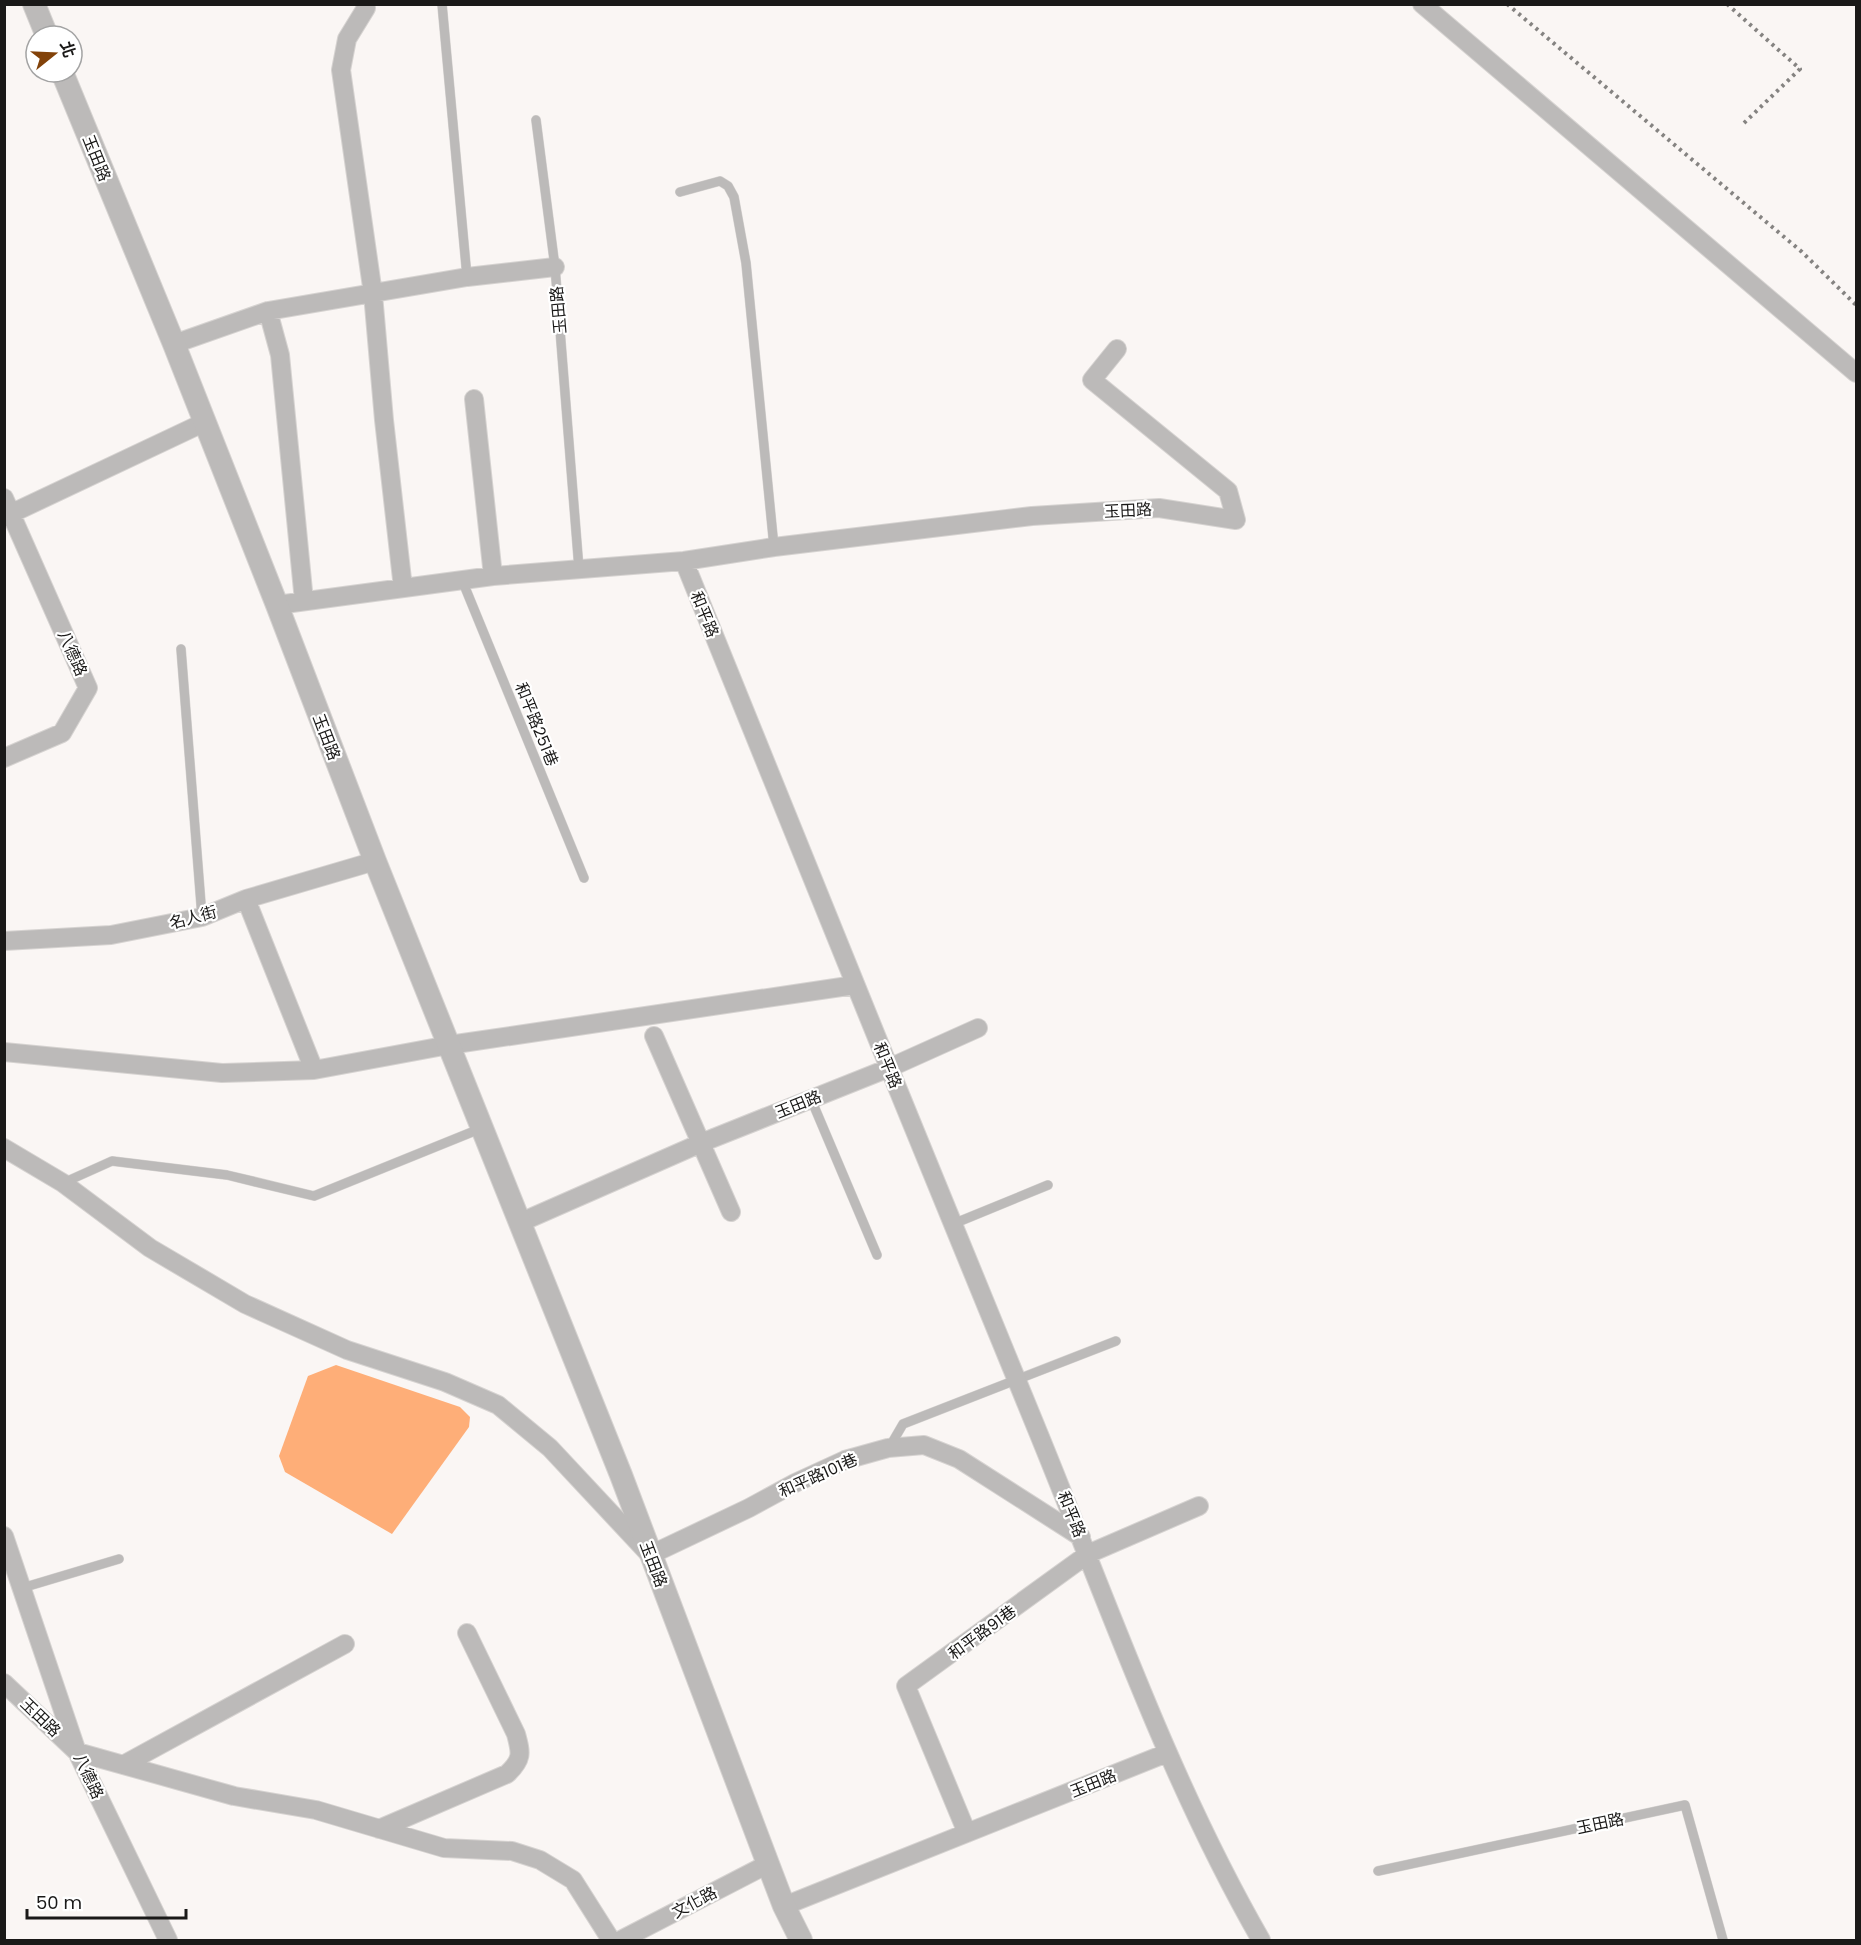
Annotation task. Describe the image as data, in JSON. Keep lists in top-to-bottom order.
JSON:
{
  "streets": {
    "street": [
      "玉田路",
      "和平路",
      "八德路",
      "名人街",
      "和平路101巷",
      "和平路91巷",
      "文化路"
    ],
    "lane": ["和平路251巷"]
  },
  "crossings": [
    ["玉田路", "和平路"],
    ["玉田路", "八德路"],
    ["玉田路", "名人街"],
    ["玉田路", "和平路101巷"],
    ["玉田路", "和平路91巷"],
    ["玉田路", "文化路"],
    ["和平路", "和平路101巷"],
    ["和平路", "和平路91巷"]
  ],
  "scale_bar": "50 m",
  "north": "right"
}
